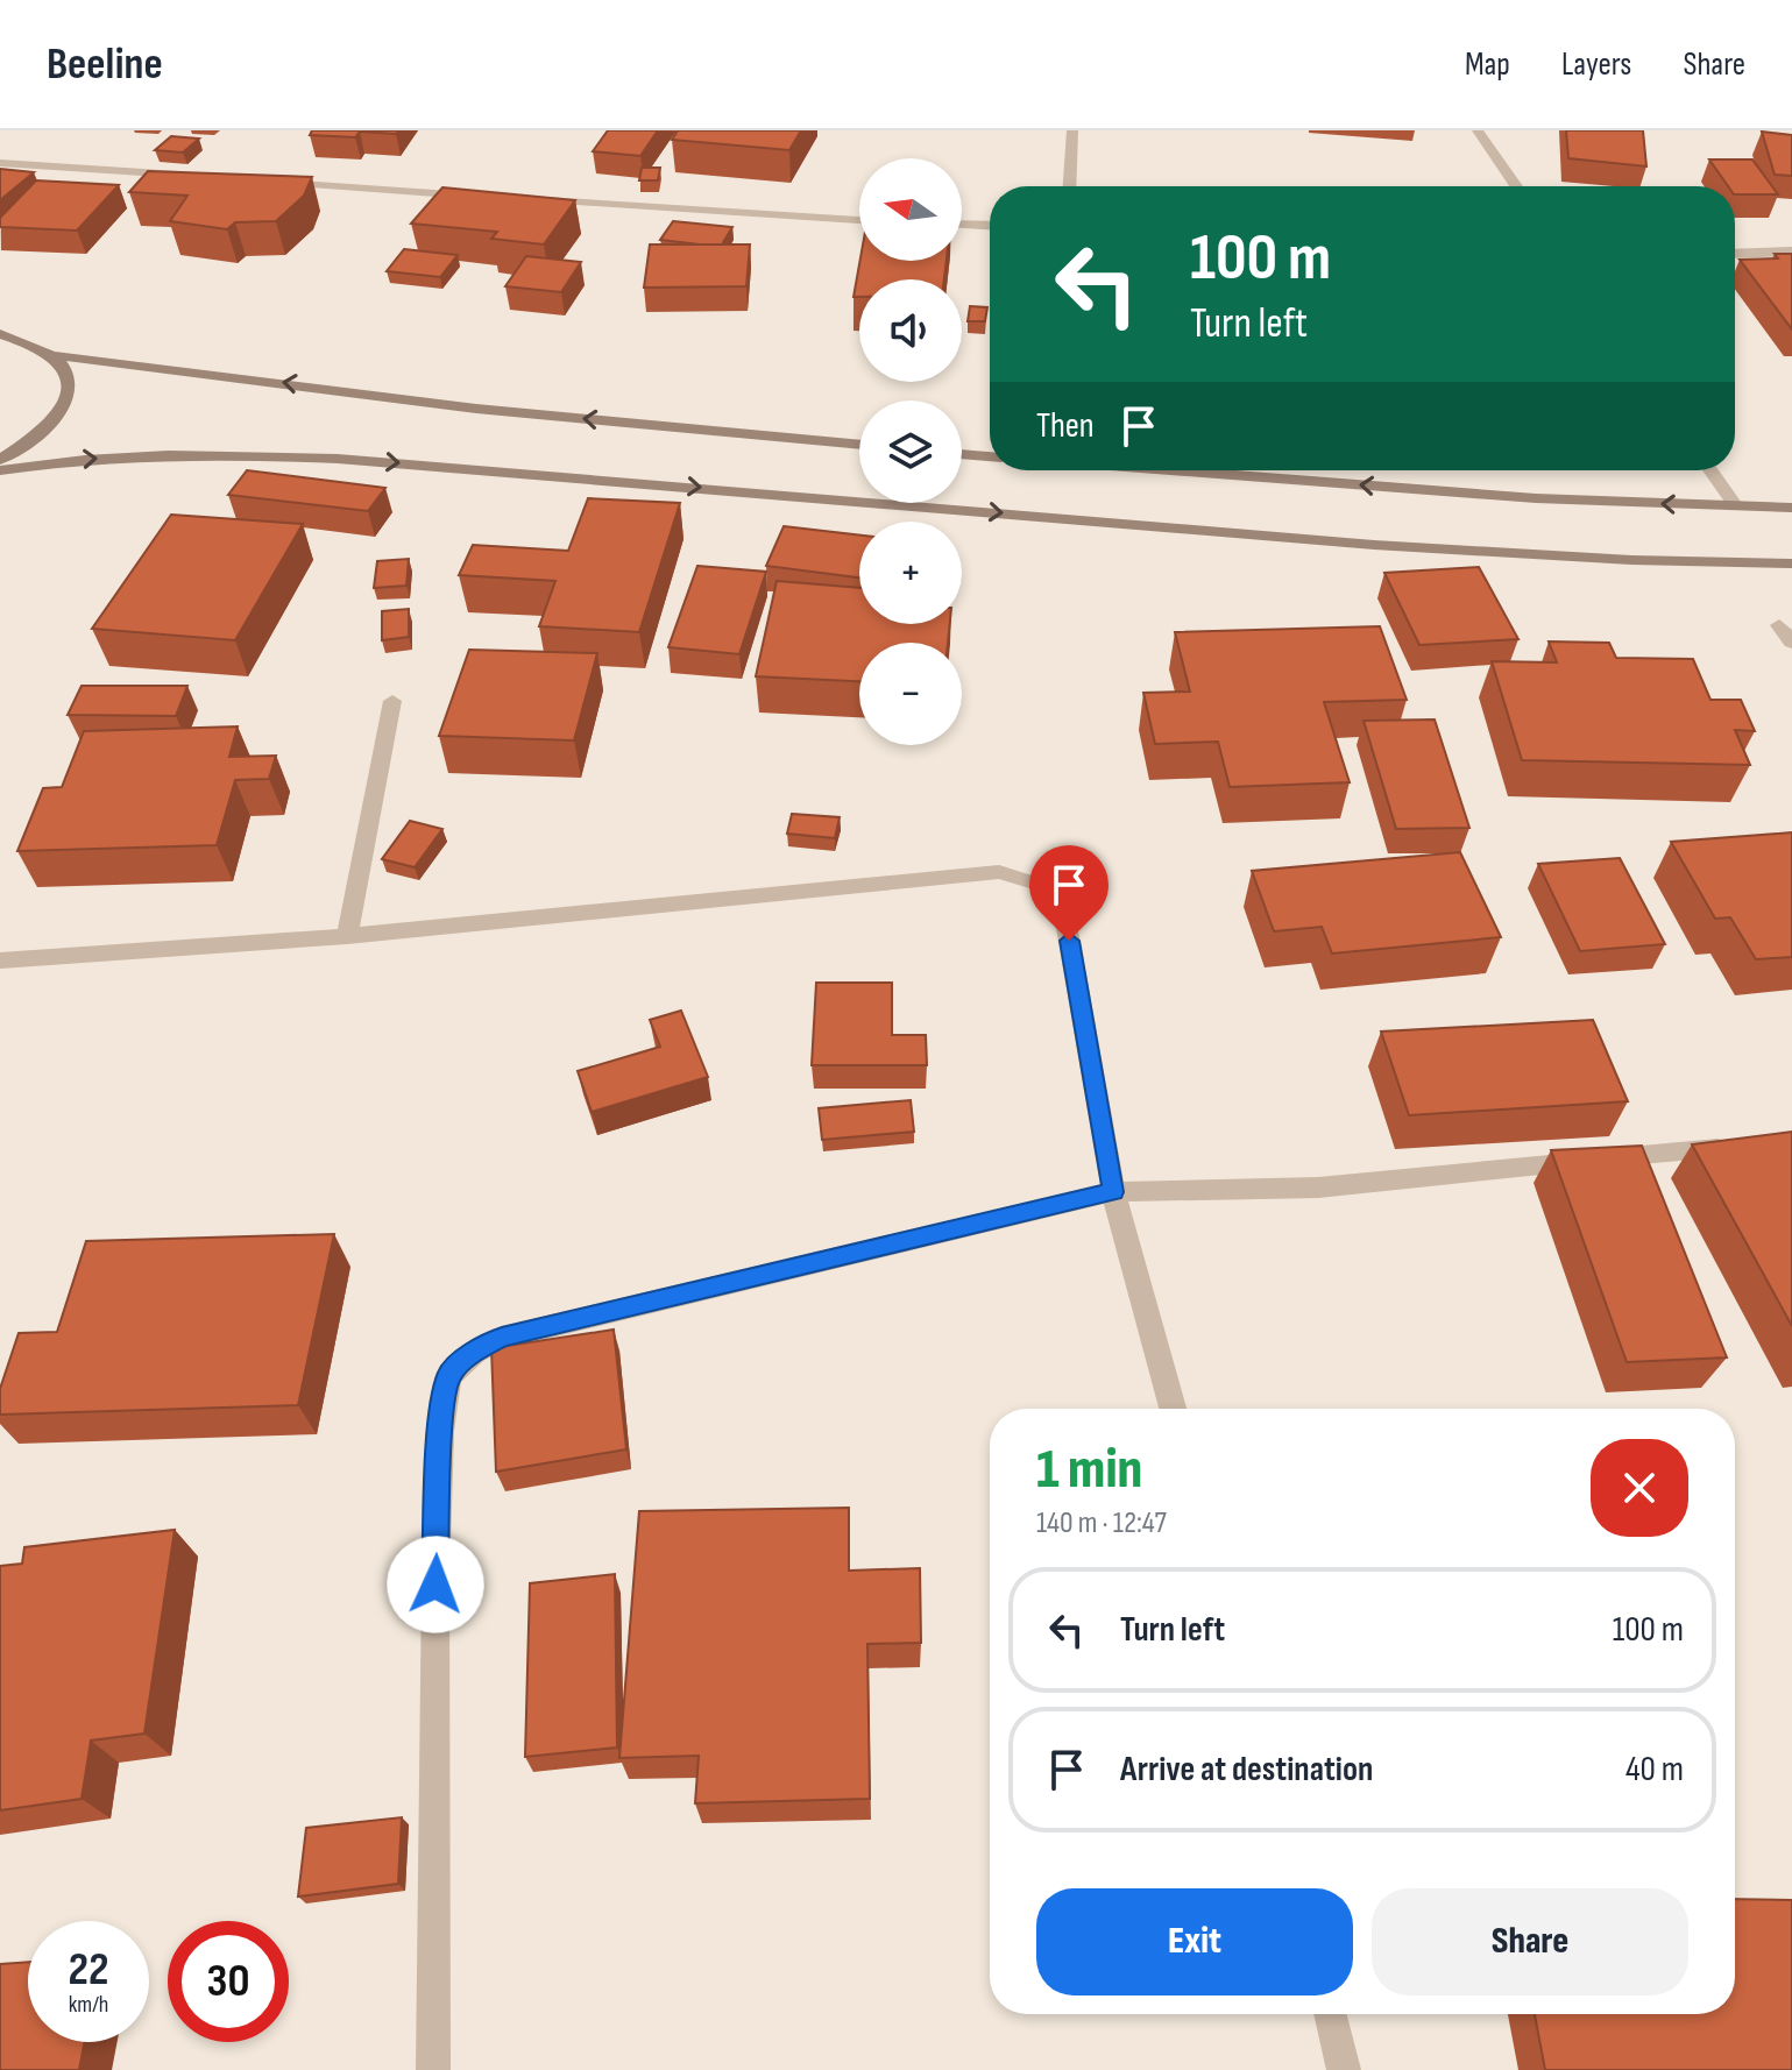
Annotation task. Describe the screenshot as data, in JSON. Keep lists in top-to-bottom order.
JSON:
{
  "north": "left",
  "page": {
    "header": "Beeline",
    "nav": ["Map", "Layers", "Share"],
    "map_buttons": ["+", "−"],
    "turn": ["100 m", "Turn left"],
    "then": "Then",
    "heading": ["1 min", "140 m · 12:47"],
    "list": [
      {
        "name": "Turn left",
        "value": "100 m"
      },
      {
        "name": "Arrive at destination",
        "value": "40 m"
      }
    ],
    "buttons": ["Exit", "Share"],
    "speed": "22 km/h",
    "limit": "30"
  }
}
